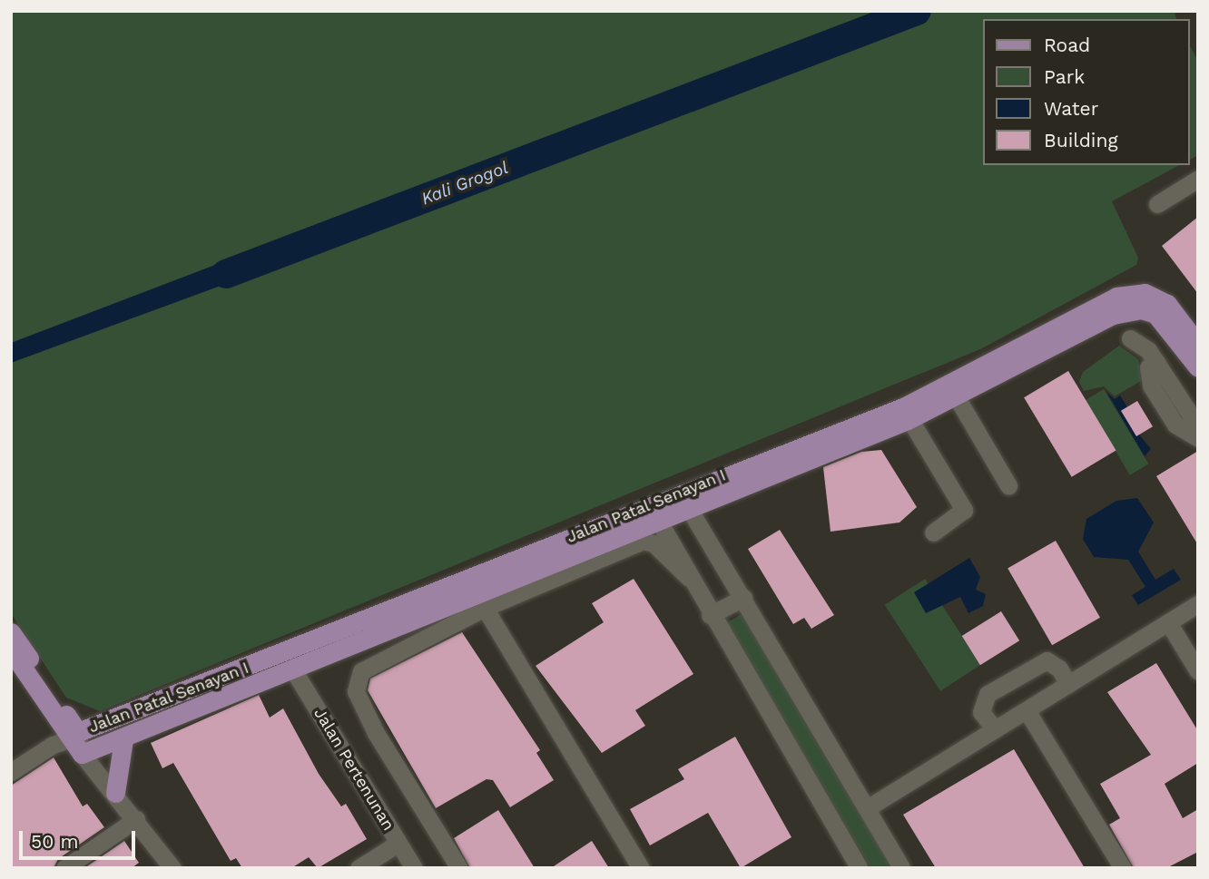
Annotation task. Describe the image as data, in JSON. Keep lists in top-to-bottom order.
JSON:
{
  "streets": {
    "main road": ["Jalan Patal Senayan I"],
    "street": ["Jalan Pertenunan"]
  },
  "crossings": [
    ["Jalan Patal Senayan I", "Jalan Pertenunan"]
  ],
  "water": ["Kali Grogol"],
  "legend": [
    "Road",
    "Park",
    "Water",
    "Building"
  ],
  "scale_bar": "50 m"
}
